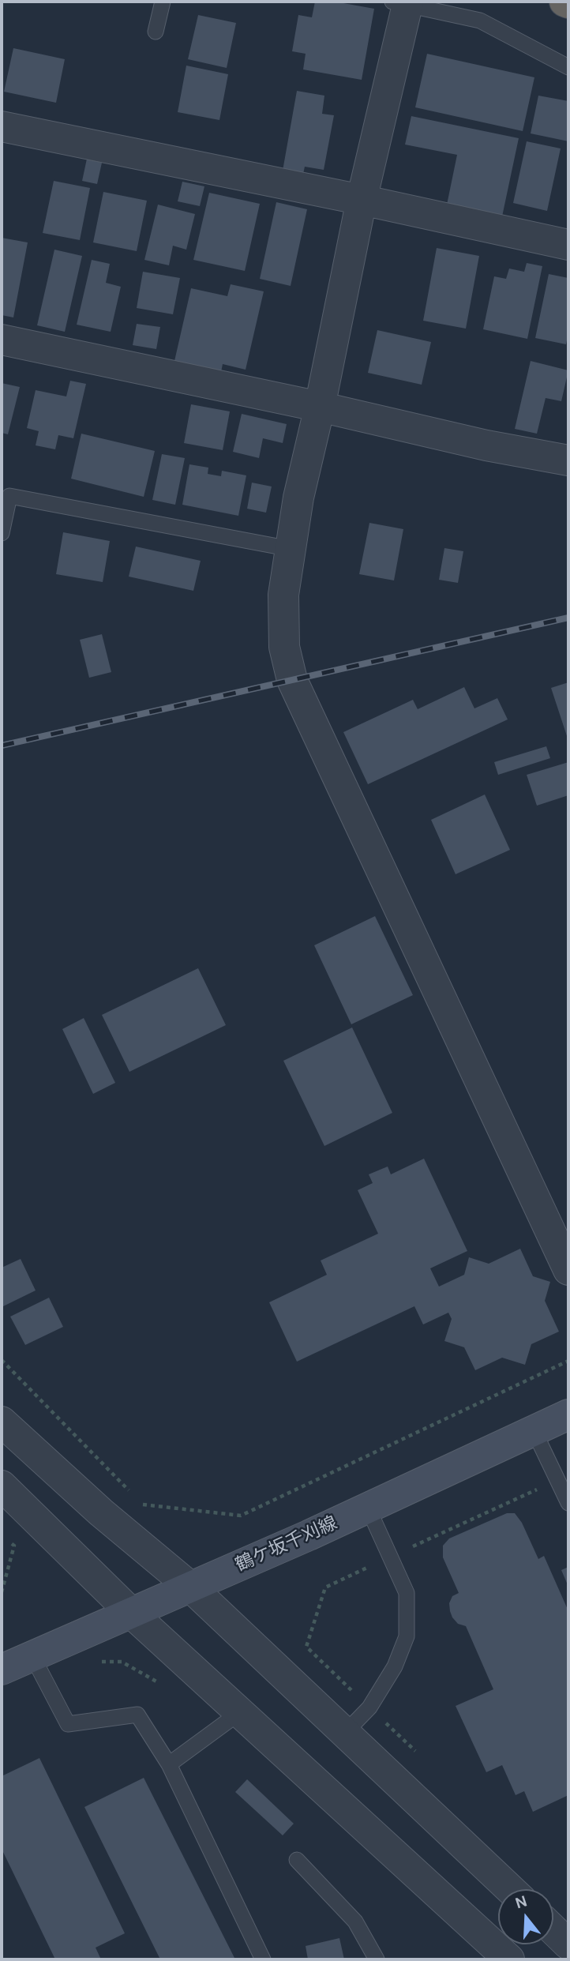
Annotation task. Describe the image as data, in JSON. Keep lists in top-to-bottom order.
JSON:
{
  "streets": {
    "main road": ["鶴ケ坂千刈線"]
  },
  "north": "top"
}
